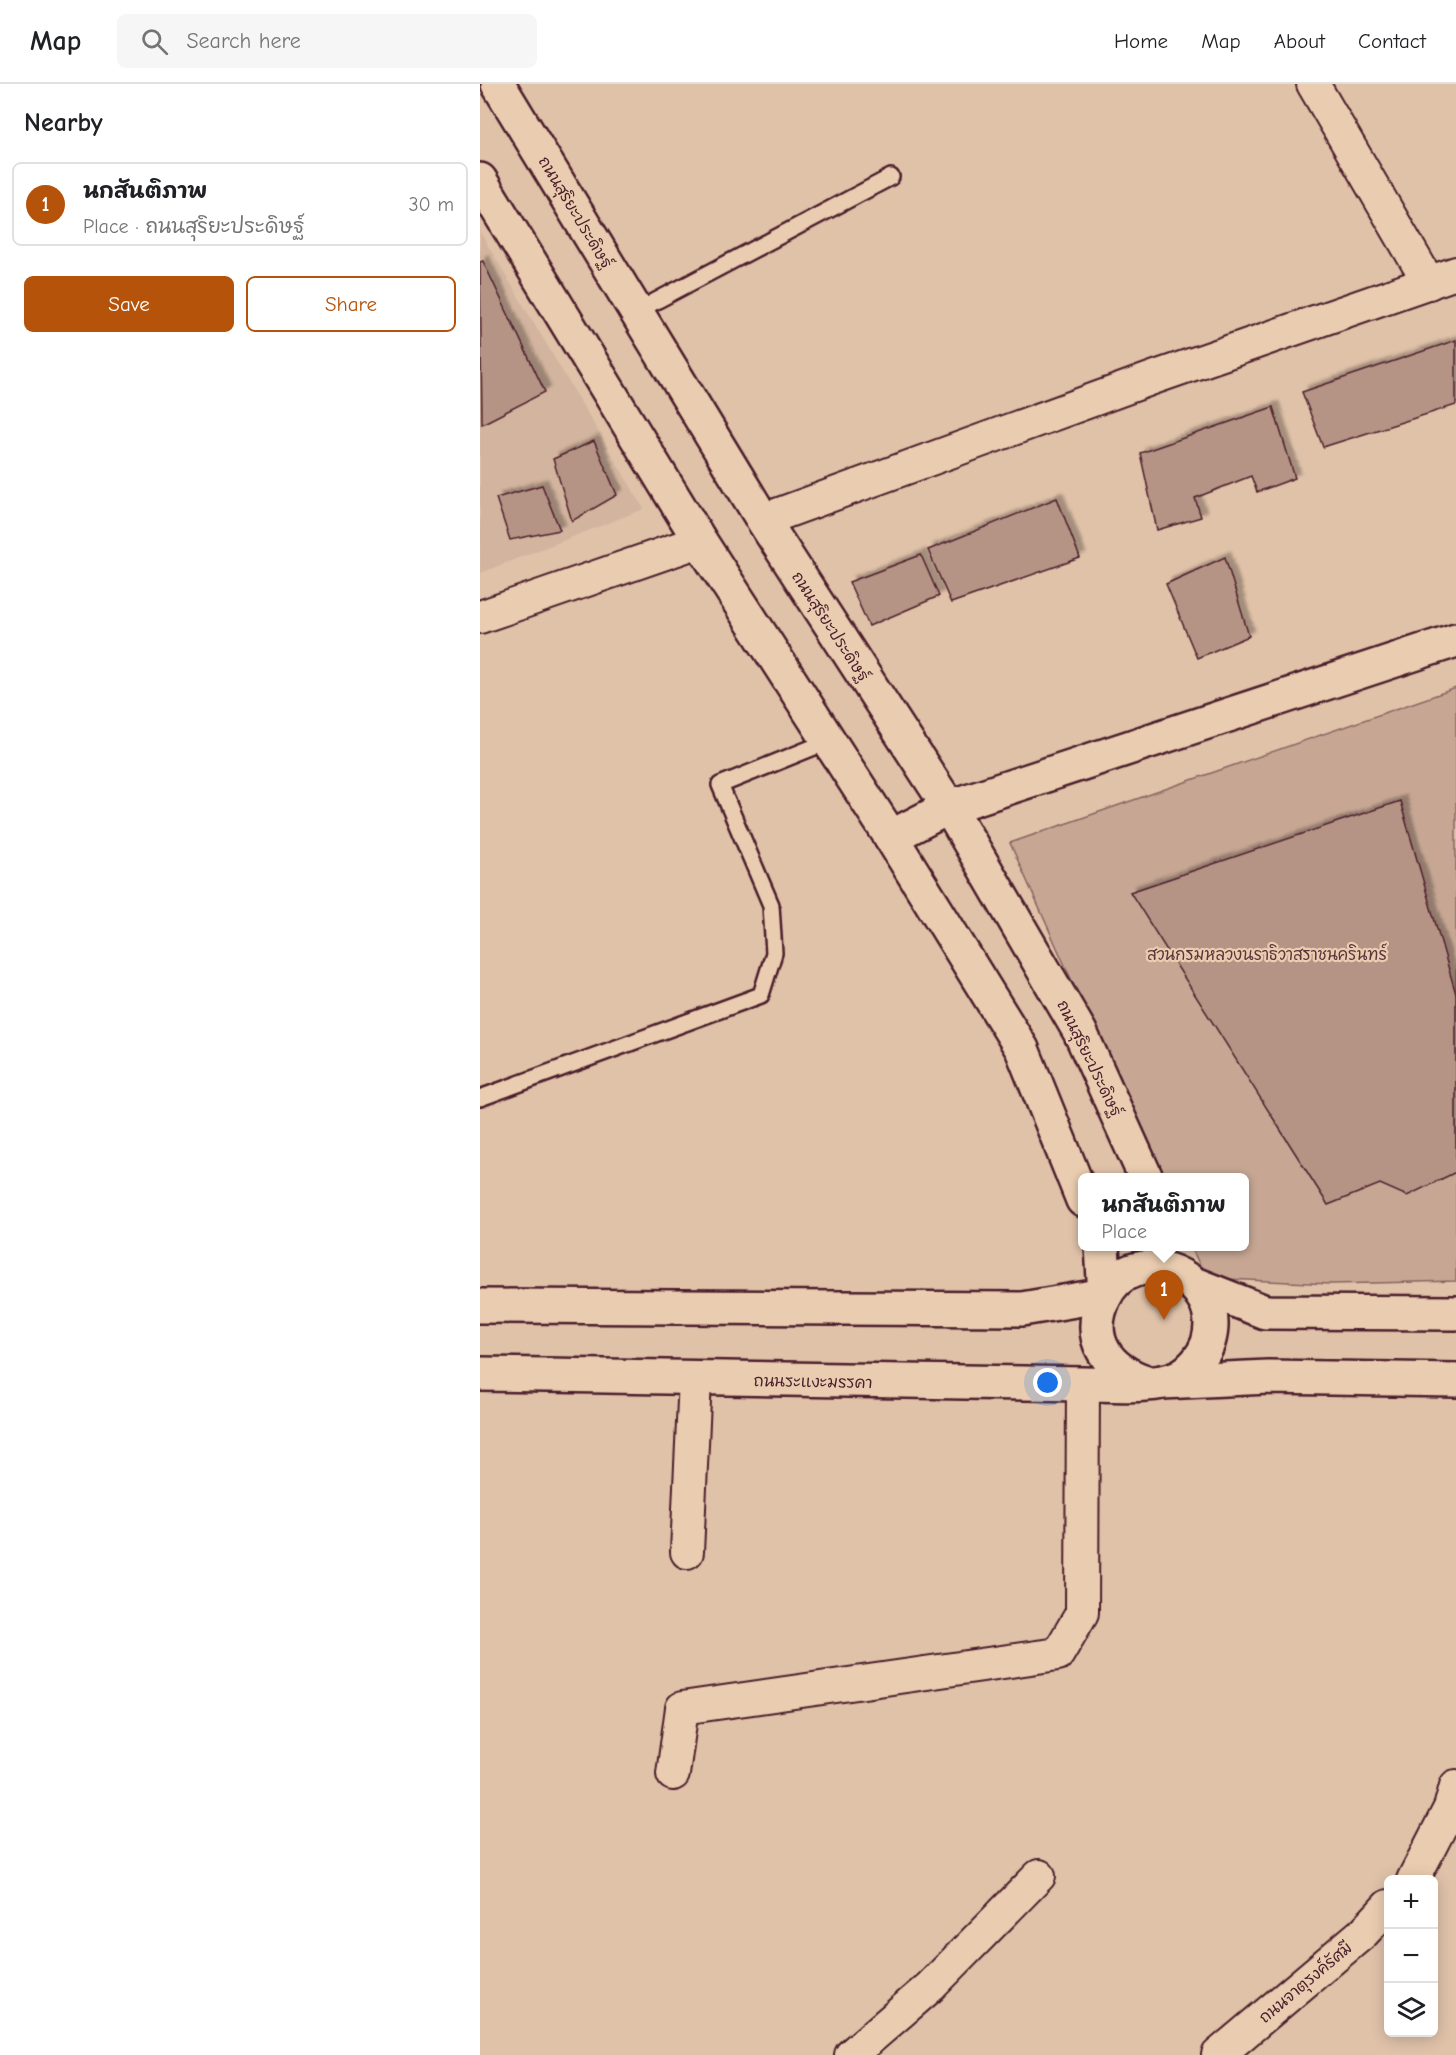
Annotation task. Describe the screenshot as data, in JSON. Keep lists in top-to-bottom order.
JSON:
{
  "streets": {
    "main road": ["ถนนสุริยะประดิษฐ์", "ถนนระแงะมรรคา"],
    "street": ["ถนนจาตุรงค์รัศมี"]
  },
  "parks": ["สวนกรมหลวงนราธิวาสราชนครินทร์"],
  "page": {
    "header": "Map",
    "search": "Search here",
    "nav": [
      "Home",
      "Map",
      "About",
      "Contact"
    ],
    "heading": "Nearby",
    "list": [
      {
        "mark": "1",
        "name": "นกสันติภาพ",
        "note": "Place · ถนนสุริยะประดิษฐ์",
        "value": "30 m"
      }
    ],
    "buttons": ["Save", "Share"],
    "popup": ["นกสันติภาพ", "Place"],
    "pins": "1",
    "map_buttons": ["+", "−"]
  }
}
